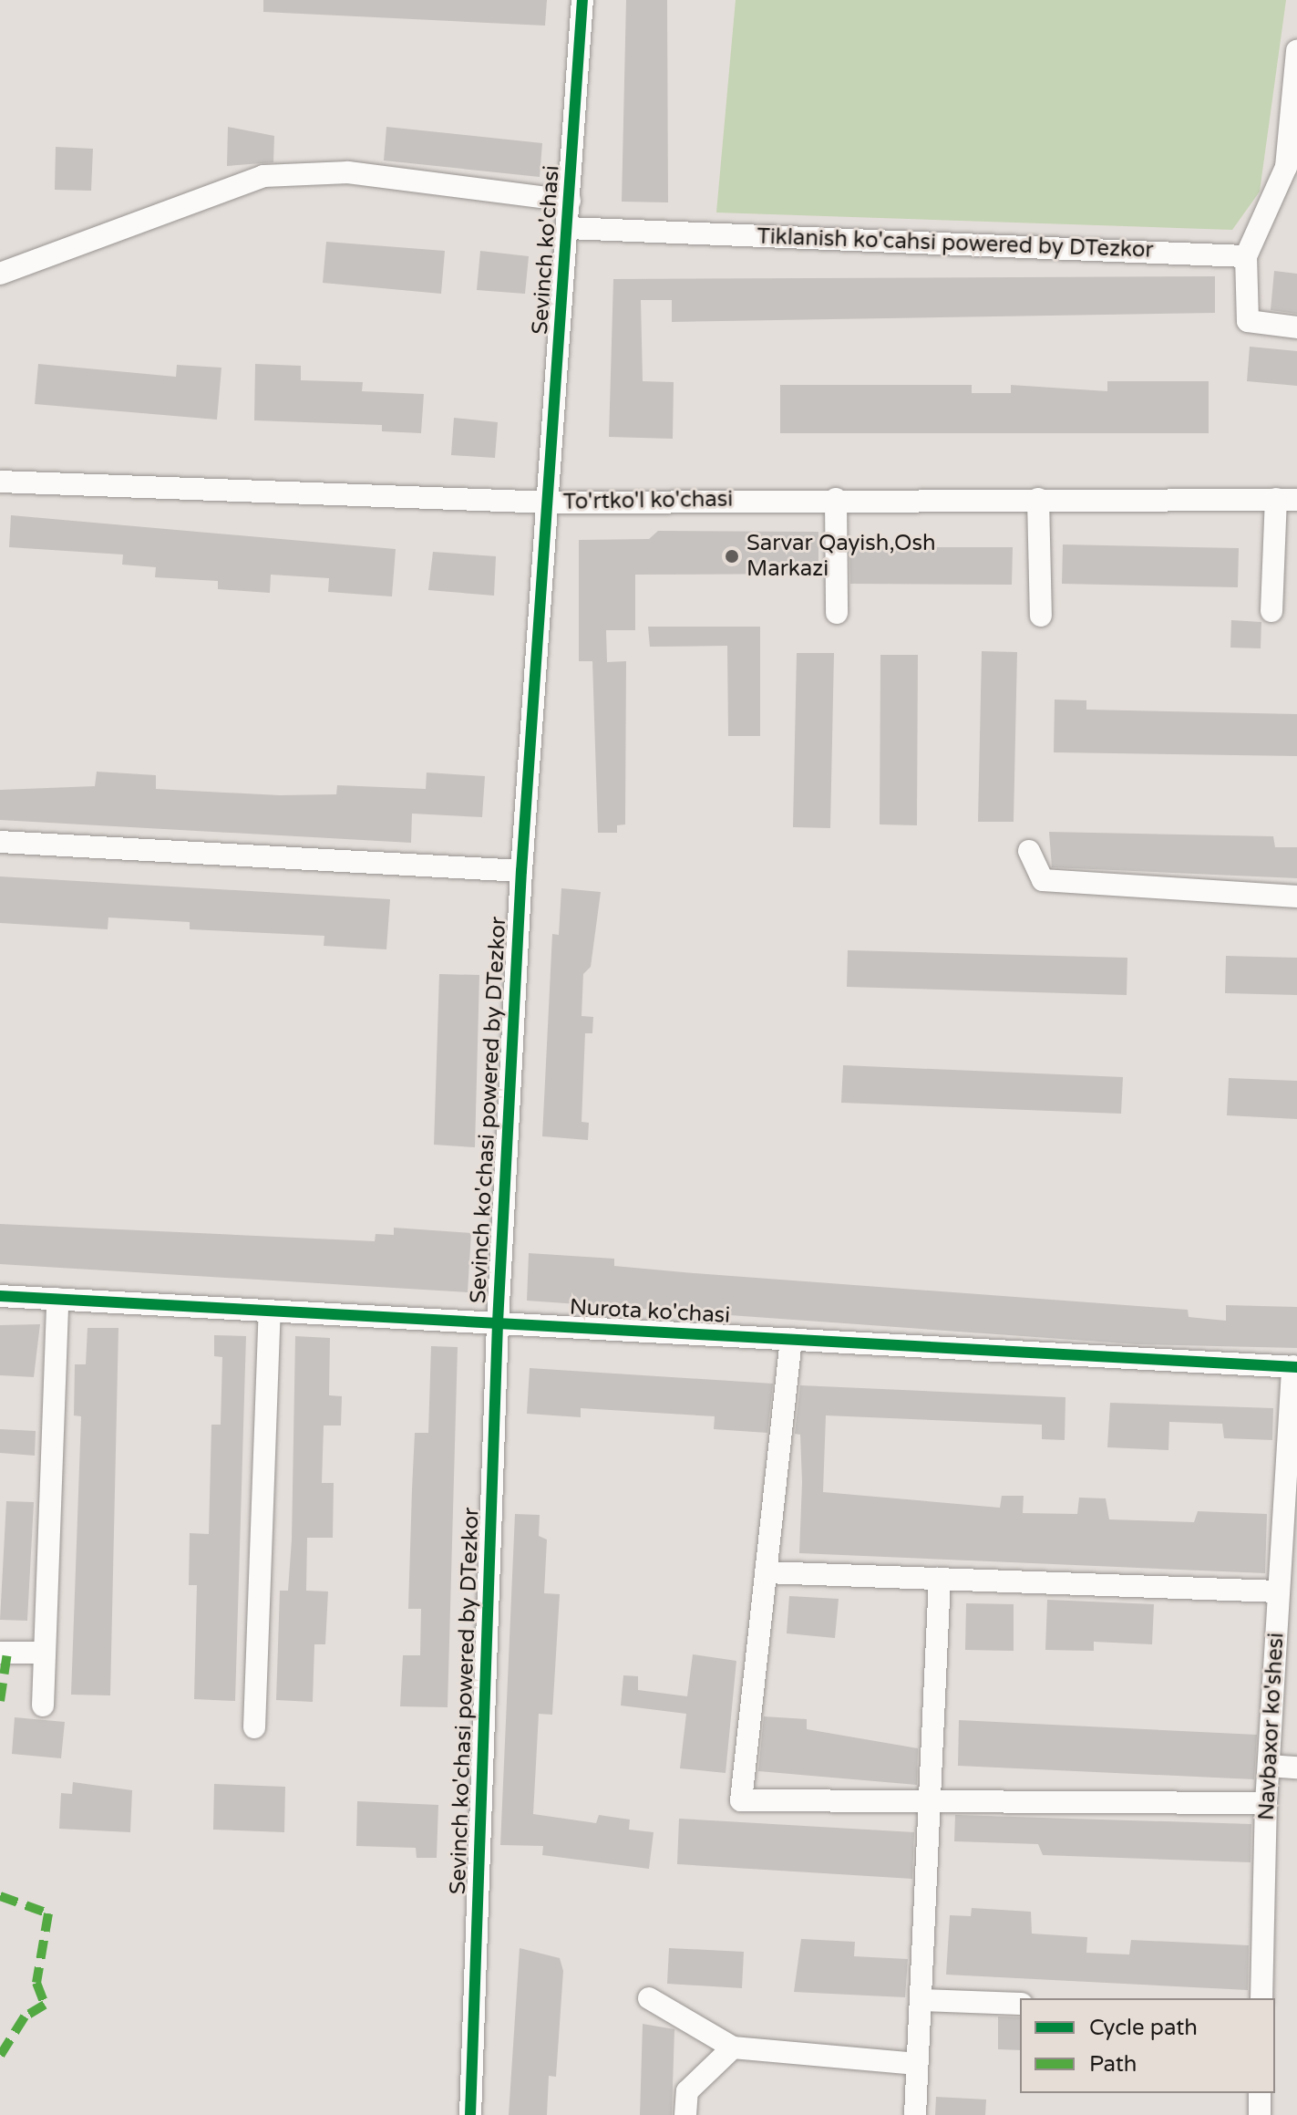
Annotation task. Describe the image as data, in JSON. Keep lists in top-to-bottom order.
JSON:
{
  "streets": {
    "street": [
      "Tiklanish ko'cahsi powered by DTezkor",
      "Sevinch ko'chasi",
      "To'rtko'l ko'chasi",
      "Sevinch ko'chasi powered by DTezkor",
      "Nurota ko'chasi",
      "Navbaxor ko'shesi"
    ]
  },
  "crossings": [
    ["Tiklanish ko'cahsi powered by DTezkor", "Sevinch ko'chasi"],
    ["Sevinch ko'chasi", "To'rtko'l ko'chasi"],
    ["Sevinch ko'chasi", "Sevinch ko'chasi powered by DTezkor"],
    ["To'rtko'l ko'chasi", "Sevinch ko'chasi powered by DTezkor"],
    ["Sevinch ko'chasi powered by DTezkor", "Nurota ko'chasi"],
    ["Nurota ko'chasi", "Navbaxor ko'shesi"]
  ],
  "places": ["Sarvar Qayish,Osh Markazi"],
  "legend": ["Cycle path", "Path"]
}
